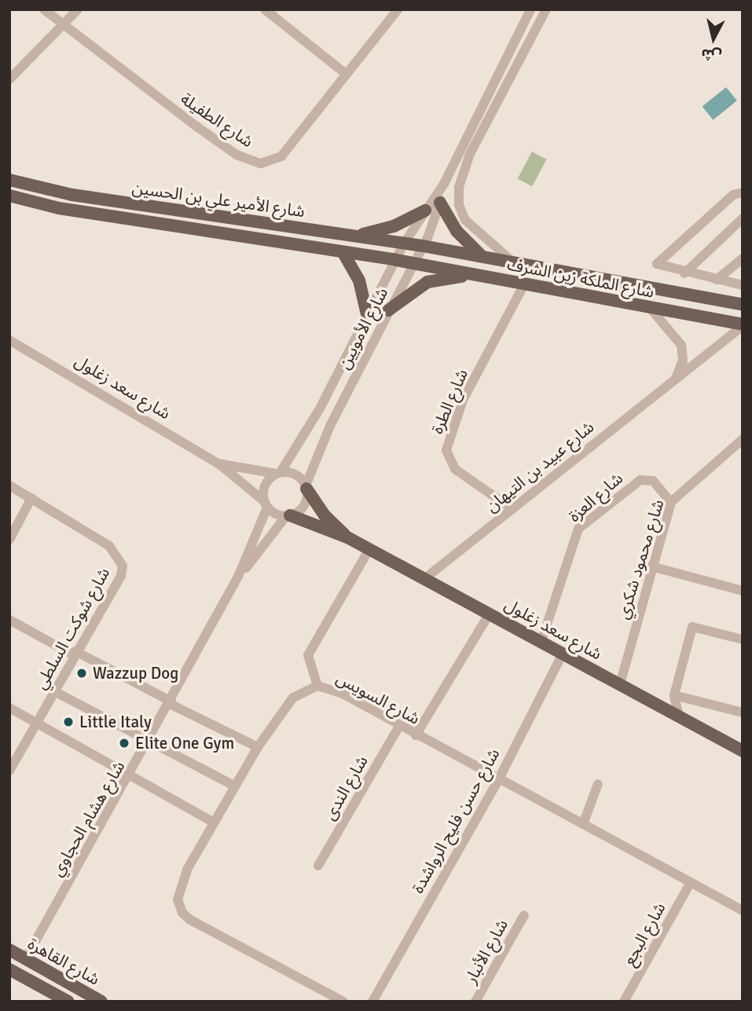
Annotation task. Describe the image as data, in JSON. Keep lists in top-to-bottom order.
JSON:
{
  "streets": {
    "main road": [
      "شارع الأمير علي بن الحسين",
      "شارع الملكة زين الشرف",
      "شارع سعد زغلول",
      "شارع القاهرة"
    ],
    "street": [
      "شارع الطفيلة",
      "شارع الأمويين",
      "شارع الطرة",
      "شارع عبيد بن التيهان",
      "شارع العزة",
      "شارع محمود شكري",
      "شارع شوكت السلطي",
      "شارع السويس",
      "شارع الندى",
      "شارع هشام الحجاوي",
      "شارع حسن فليح الرواشدة",
      "شارع البجع",
      "شارع الأنبار"
    ]
  },
  "crossings": [
    ["شارع الأمير علي بن الحسين", "شارع الملكة زين الشرف"],
    ["شارع الأمير علي بن الحسين", "شارع الأمويين"],
    ["شارع الملكة زين الشرف", "شارع الأمويين"],
    ["شارع الملكة زين الشرف", "شارع الطرة"],
    ["شارع الملكة زين الشرف", "شارع عبيد بن التيهان"],
    ["شارع الأمويين", "شارع سعد زغلول"],
    ["شارع الأمويين", "شارع هشام الحجاوي"],
    ["شارع سعد زغلول", "شارع عبيد بن التيهان"],
    ["شارع سعد زغلول", "شارع العزة"],
    ["شارع سعد زغلول", "شارع محمود شكري"],
    ["شارع سعد زغلول", "شارع هشام الحجاوي"],
    ["شارع سعد زغلول", "شارع حسن فليح الرواشدة"],
    ["شارع الطرة", "شارع عبيد بن التيهان"],
    ["شارع العزة", "شارع محمود شكري"],
    ["شارع السويس", "شارع الندى"],
    ["شارع السويس", "شارع حسن فليح الرواشدة"],
    ["شارع السويس", "شارع البجع"],
    ["شارع هشام الحجاوي", "شارع القاهرة"]
  ],
  "places": ["Wazzup Dog", "Little Italy", "Elite One Gym"],
  "north": "bottom"
}
